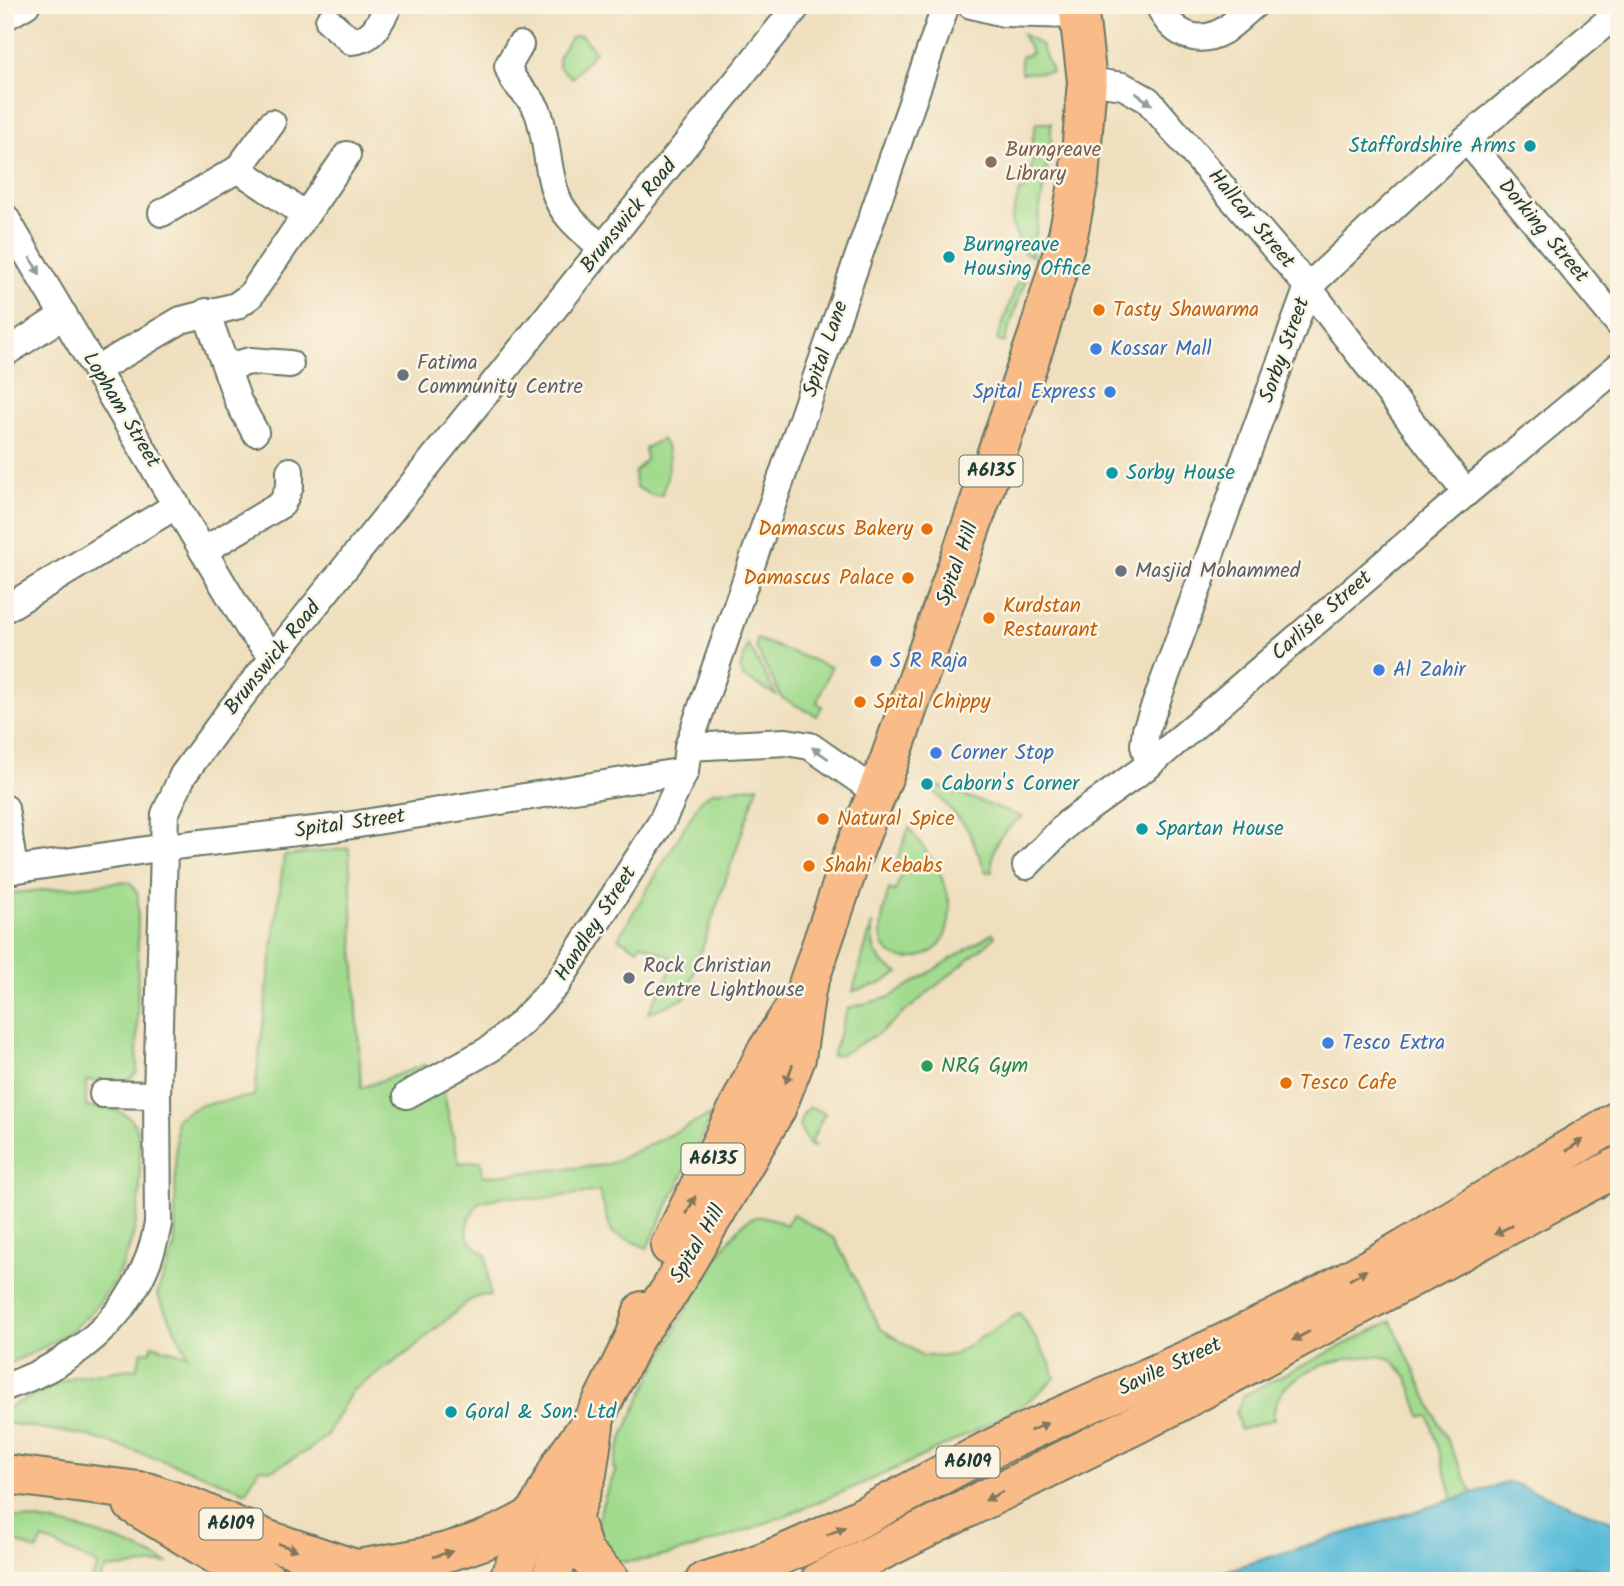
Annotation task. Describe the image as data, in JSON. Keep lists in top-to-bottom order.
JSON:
{
  "streets": {
    "main road": [
      "A6135",
      "Spital Hill",
      "Savile Street",
      "A6109"
    ],
    "street": [
      "Brunswick Road",
      "Hallcar Street",
      "Dorking Street",
      "Spital Lane",
      "Sorby Street",
      "Lopham Street",
      "Carlisle Street",
      "Spital Street",
      "Handley Street"
    ]
  },
  "crossings": [
    ["Brunswick Road", "Lopham Street"],
    ["Brunswick Road", "Spital Street"],
    ["Hallcar Street", "Sorby Street"],
    ["Hallcar Street", "Spital Hill"],
    ["Hallcar Street", "Carlisle Street"],
    ["Dorking Street", "Sorby Street"],
    ["Spital Lane", "Handley Street"],
    ["Sorby Street", "Carlisle Street"],
    ["Spital Hill", "Spital Street"],
    ["Spital Hill", "A6109"],
    ["Spital Street", "Handley Street"]
  ],
  "one_way": ["Hallcar Street"],
  "places": [
    "Staffordshire Arms",
    "Burngreave Library",
    "Burngreave Housing Office",
    "Tasty Shawarma",
    "Kossar Mall",
    "Fatima Community Centre",
    "Spital Express",
    "Sorby House",
    "Damascus Bakery",
    "Masjid Mohammed",
    "Damascus Palace",
    "Kurdstan Restaurant",
    "S R Raja",
    "Al Zahir",
    "Spital Chippy",
    "Corner Stop",
    "Caborn's Corner",
    "Natural Spice",
    "Spartan House",
    "Shahi Kebabs",
    "Rock Christian Centre Lighthouse",
    "Tesco Extra",
    "NRG Gym",
    "Tesco Cafe",
    "Goral & Son. Ltd"
  ]
}
